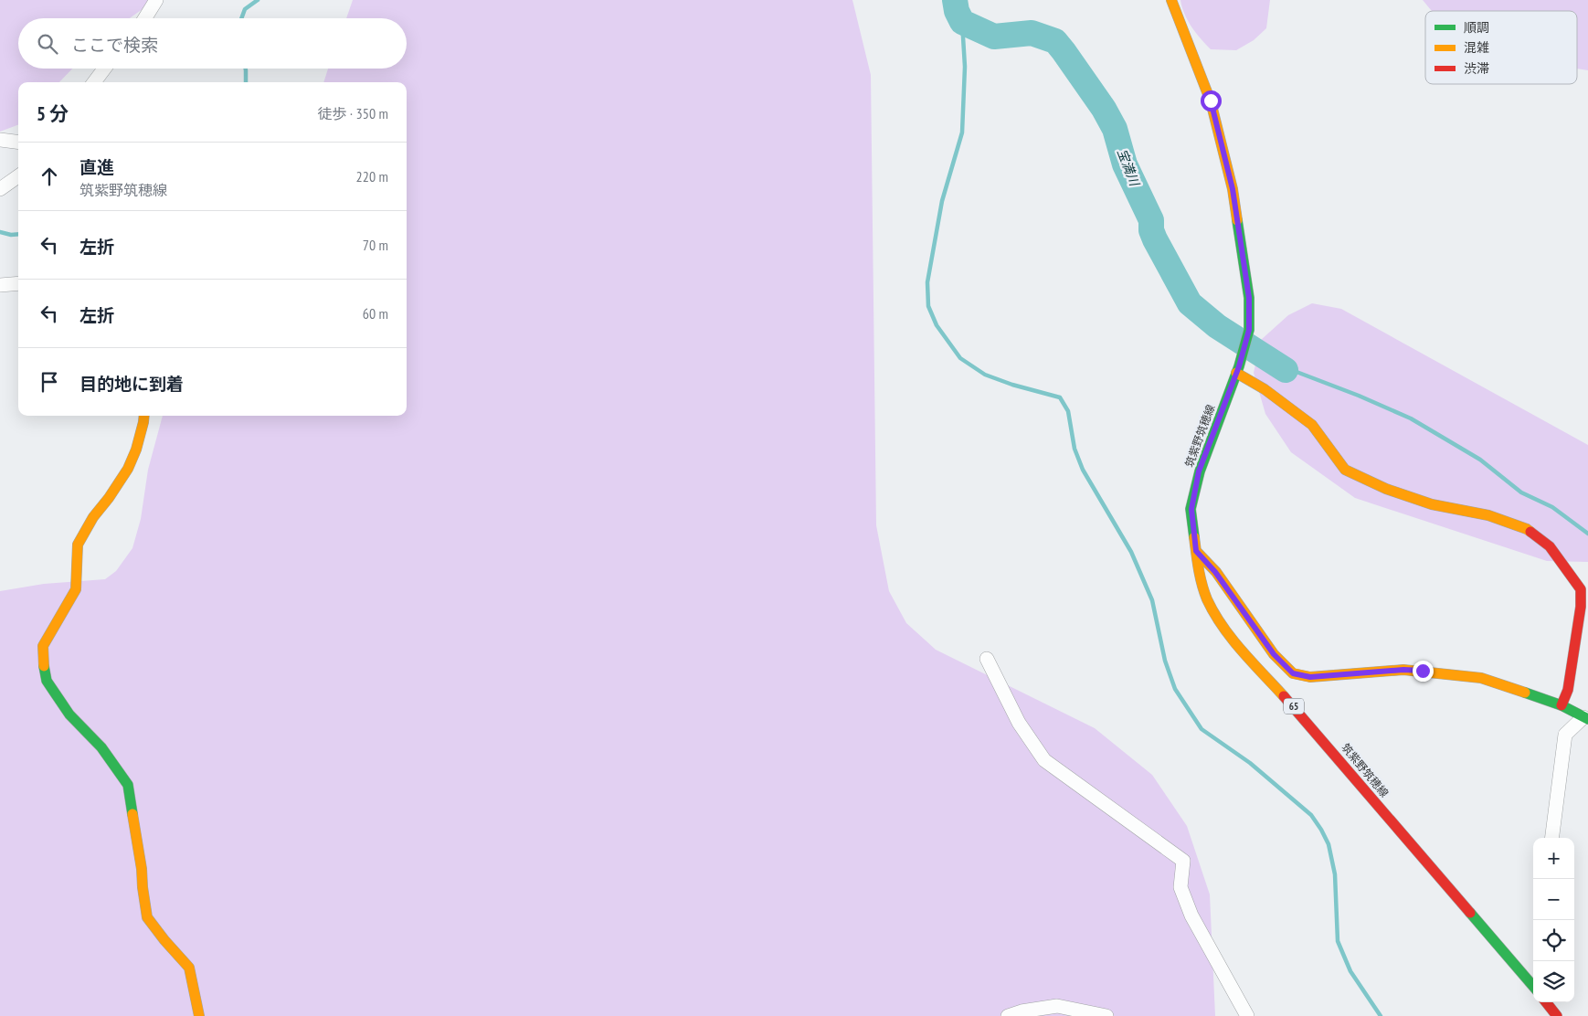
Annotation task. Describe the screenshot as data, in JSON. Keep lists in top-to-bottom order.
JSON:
{
  "streets": {
    "street": ["筑紫野筑穂線", "65"]
  },
  "water": ["宝満川"],
  "legend": ["順調", "混雑", "渋滞"],
  "page": {
    "search": "ここで検索",
    "heading": ["5 分", "徒歩 · 350 m"],
    "list": [
      ["直進", "筑紫野筑穂線", "220 m"],
      ["左折", "70 m"],
      ["左折", "60 m"],
      "目的地に到着"
    ],
    "map_buttons": ["+", "−"]
  }
}
